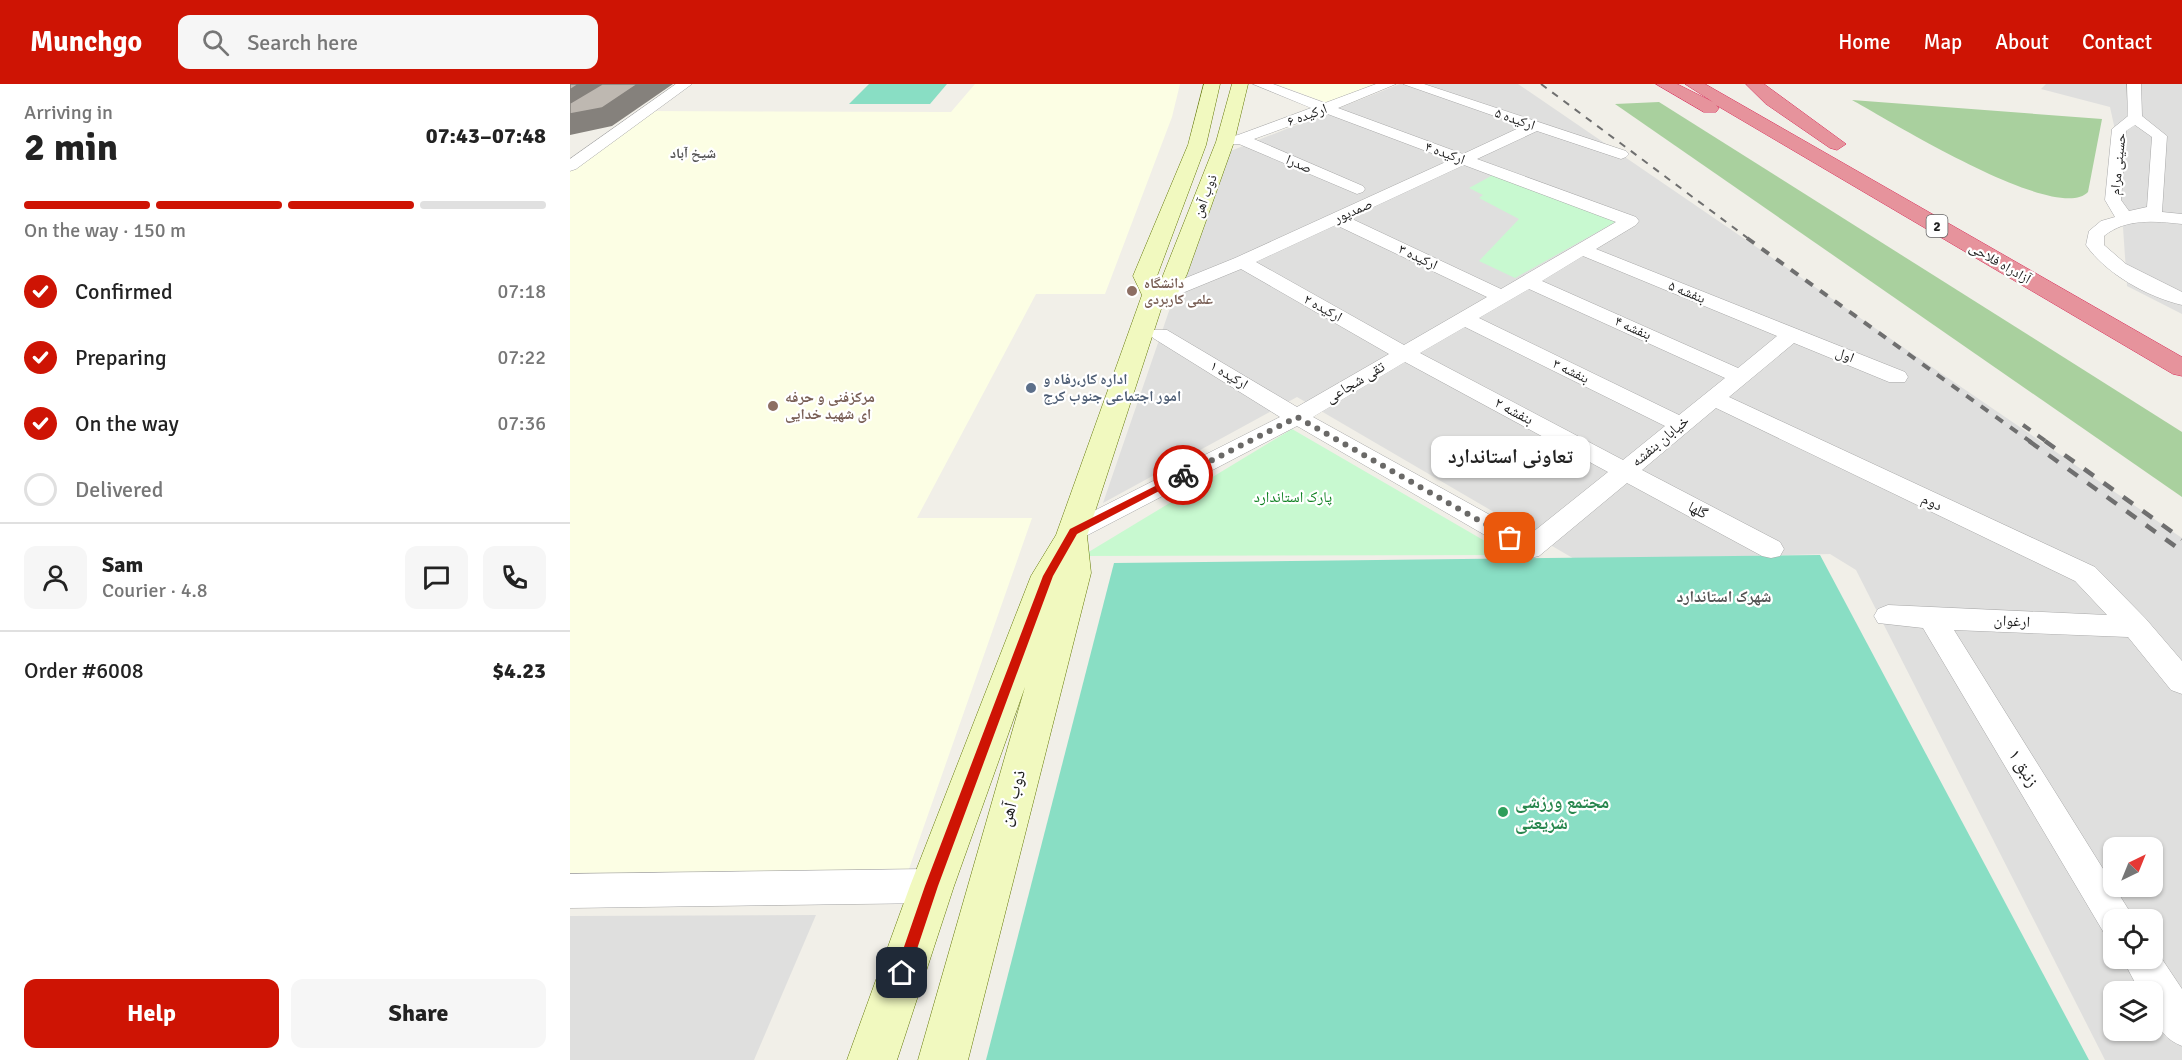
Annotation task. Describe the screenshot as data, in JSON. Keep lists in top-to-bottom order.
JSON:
{
  "streets": {
    "highway": ["2", "آزادراه فلاحی"],
    "main road": ["ذوب آهن"],
    "street": [
      "ارکیده ۶",
      "ارکیده ۵",
      "ارکیده ۴",
      "صدرا",
      "حسینی مرام",
      "صمدپور",
      "ارکیده ۳",
      "بنفشه ۵",
      "ارکیده ۲",
      "بنفشه ۴",
      "اول",
      "بنفشه ۳",
      "ارکیده ۱",
      "تقی شجاعی",
      "بنفشه ۲",
      "خیابان بنفشه",
      "دوم",
      "گلها",
      "ارغوان",
      "زنبق ۱"
    ]
  },
  "crossings": [
    ["ارکیده ۶", "ارکیده ۴"],
    ["ارکیده ۶", "صدرا"],
    ["ارکیده ۶", "ذوب آهن"],
    ["ارکیده ۵", "صمدپور"],
    ["ارکیده ۴", "صمدپور"],
    ["ارکیده ۴", "تقی شجاعی"],
    ["صدرا", "ذوب آهن"],
    ["ذوب آهن", "صمدپور"],
    ["ذوب آهن", "تقی شجاعی"],
    ["صمدپور", "ارکیده ۳"],
    ["صمدپور", "ارکیده ۲"],
    ["ارکیده ۳", "تقی شجاعی"],
    ["بنفشه ۵", "اول"],
    ["بنفشه ۵", "تقی شجاعی"],
    ["بنفشه ۵", "خیابان بنفشه"],
    ["ارکیده ۲", "تقی شجاعی"],
    ["ارکیده ۲", "بنفشه ۲"],
    ["بنفشه ۴", "تقی شجاعی"],
    ["بنفشه ۴", "خیابان بنفشه"],
    ["اول", "خیابان بنفشه"],
    ["بنفشه ۳", "تقی شجاعی"],
    ["بنفشه ۳", "خیابان بنفشه"],
    ["ارکیده ۱", "تقی شجاعی"],
    ["ارکیده ۱", "خیابان بنفشه"],
    ["تقی شجاعی", "بنفشه ۲"],
    ["بنفشه ۲", "خیابان بنفشه"],
    ["بنفشه ۲", "گلها"],
    ["خیابان بنفشه", "دوم"],
    ["خیابان بنفشه", "گلها"],
    ["دوم", "ارغوان"],
    ["ارغوان", "زنبق ۱"]
  ],
  "districts": ["شیخ آباد", "شهرک استاندارد"],
  "parks": ["پارک استاندارد"],
  "places": [
    "دانشگاه علمی کاربردی",
    "اداره کار،رفاه و امور اجتماعی جنوب کرج",
    "مرکزفنی و حرفه ای شهید خدایی",
    "تعاونی استاندارد",
    "مجتمع ورزشی شریعتی"
  ],
  "north": "top right",
  "page": {
    "header": "Munchgo",
    "search": "Search here",
    "nav": [
      "Home",
      "Map",
      "About",
      "Contact"
    ],
    "heading": ["2 min", "Arriving in", "07:43–07:48"],
    "panel": [
      "Sam",
      "Courier · 4.8",
      "Order #6008",
      "$4.23"
    ],
    "bar": "On the way · 150 m",
    "list": [
      ["Confirmed", "07:18"],
      ["Preparing", "07:22"],
      ["On the way", "07:36"],
      "Delivered"
    ],
    "bubble": "تعاونی استاندارد",
    "buttons": ["Help", "Share"]
  }
}
